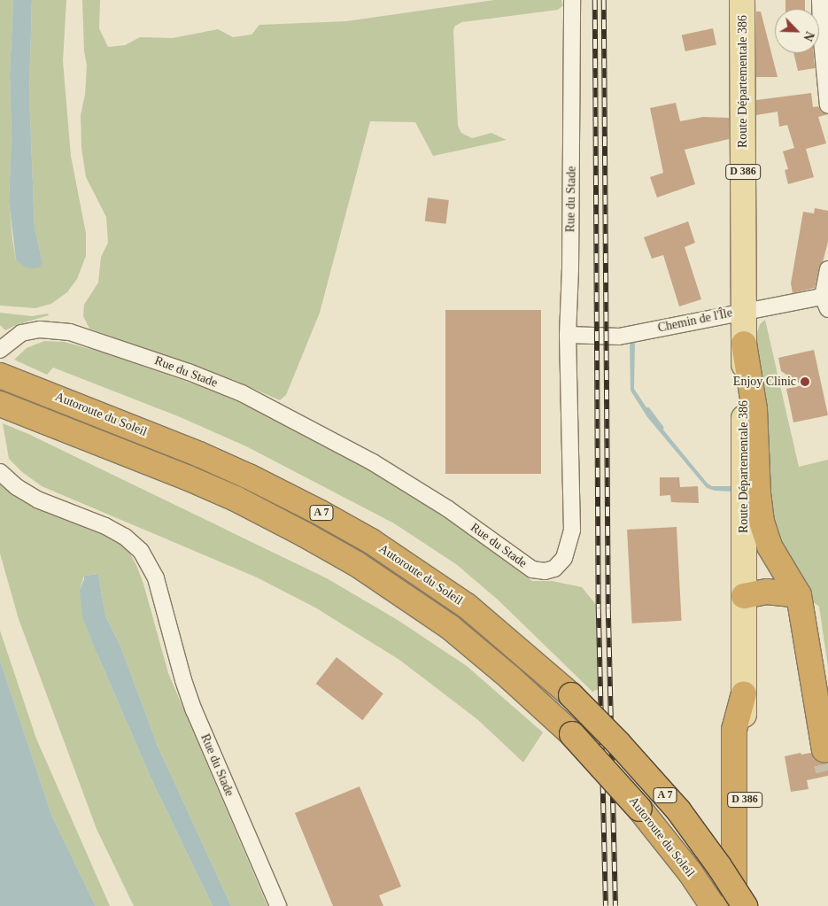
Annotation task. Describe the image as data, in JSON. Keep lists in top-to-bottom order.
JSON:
{
  "streets": {
    "highway": ["Autoroute du Soleil", "A 7"],
    "main road": ["Route Départementale 386", "D 386"],
    "street": ["Rue du Stade", "Chemin de l'Île"]
  },
  "crossings": [
    ["Route Départementale 386", "Chemin de l'Île"],
    ["Route Départementale 386", "Autoroute du Soleil"],
    ["Rue du Stade", "Chemin de l'Île"]
  ],
  "places": ["Enjoy Clinic"],
  "north": "bottom right"
}
